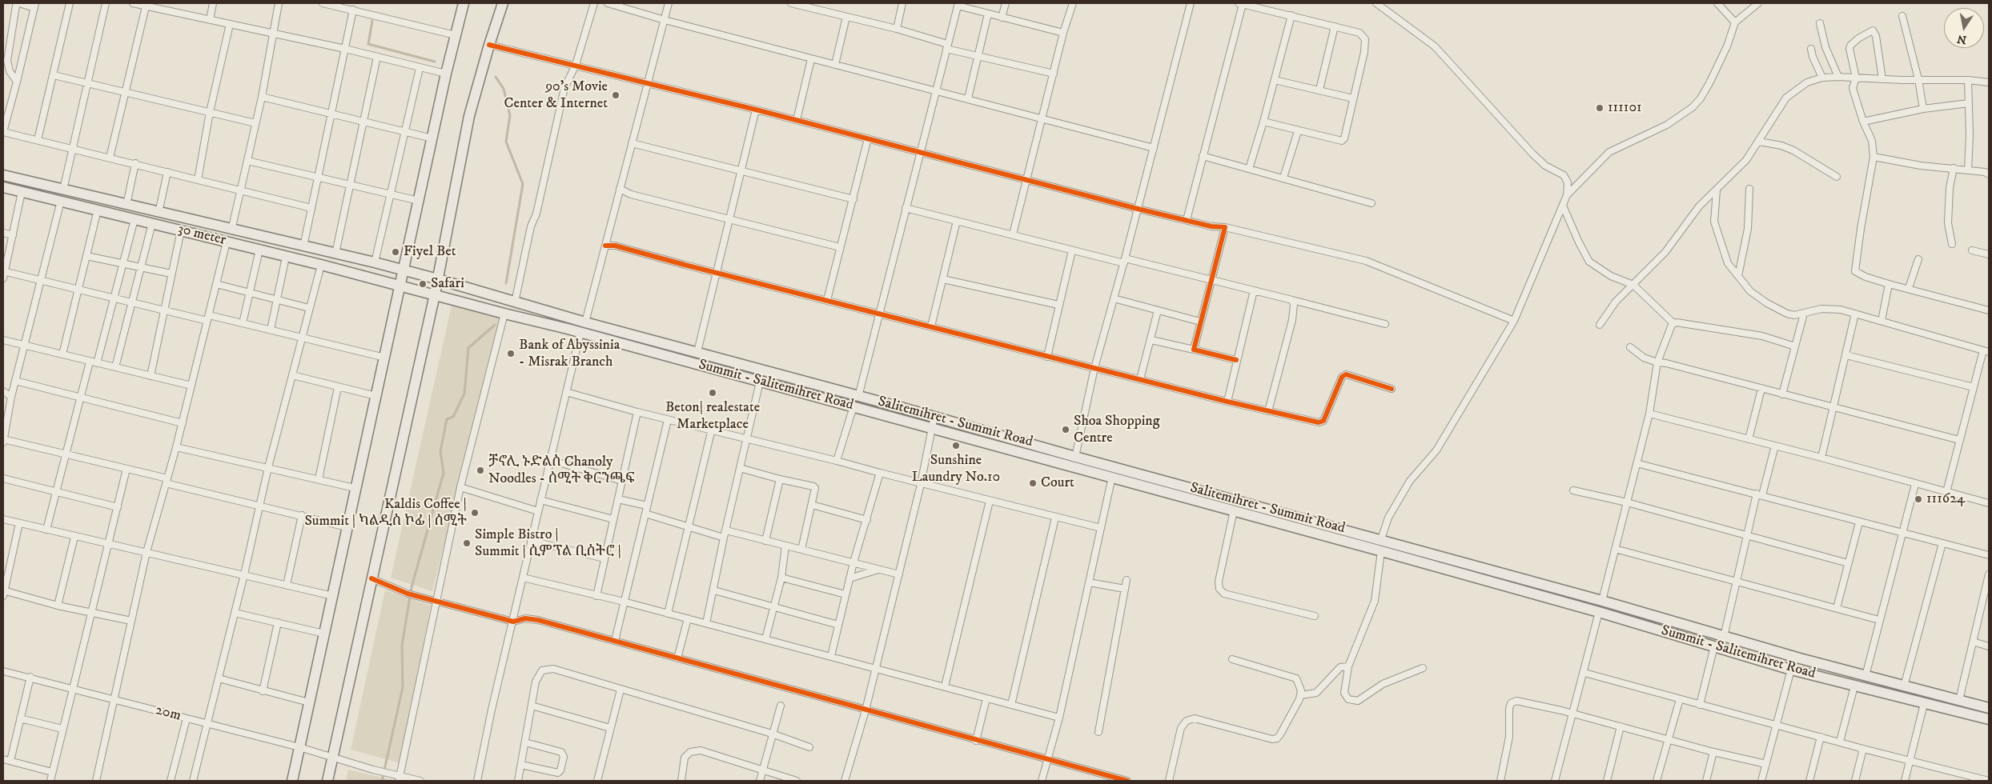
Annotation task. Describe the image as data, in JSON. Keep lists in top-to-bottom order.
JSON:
{
  "streets": {
    "main road": ["30 meter", "Summit - Salitemihret Road", "Salitemihret - Summit Road"],
    "street": ["20m"]
  },
  "crossings": [
    ["30 meter", "Summit - Salitemihret Road"]
  ],
  "places": [
    "90's Movie Center & Internet",
    "111101",
    "Fiyel Bet",
    "Safari",
    "Bank of Abyssinia - Misrak Branch",
    "Beton| realestate Marketplace",
    "Shoa Shopping Centre",
    "Sunshine Laundry No.10",
    "ቻኖሊ ኑድልስ Chanoly Noodles - ሰሚት ቅርንጫፍ",
    "Court",
    "111624",
    "Kaldis Coffee | Summit | ካልዲስ ኮፊ | ሰሚት",
    "Simple Bistro | Summit | ሲምፕል ቢስትሮ |"
  ],
  "north": "bottom"
}
